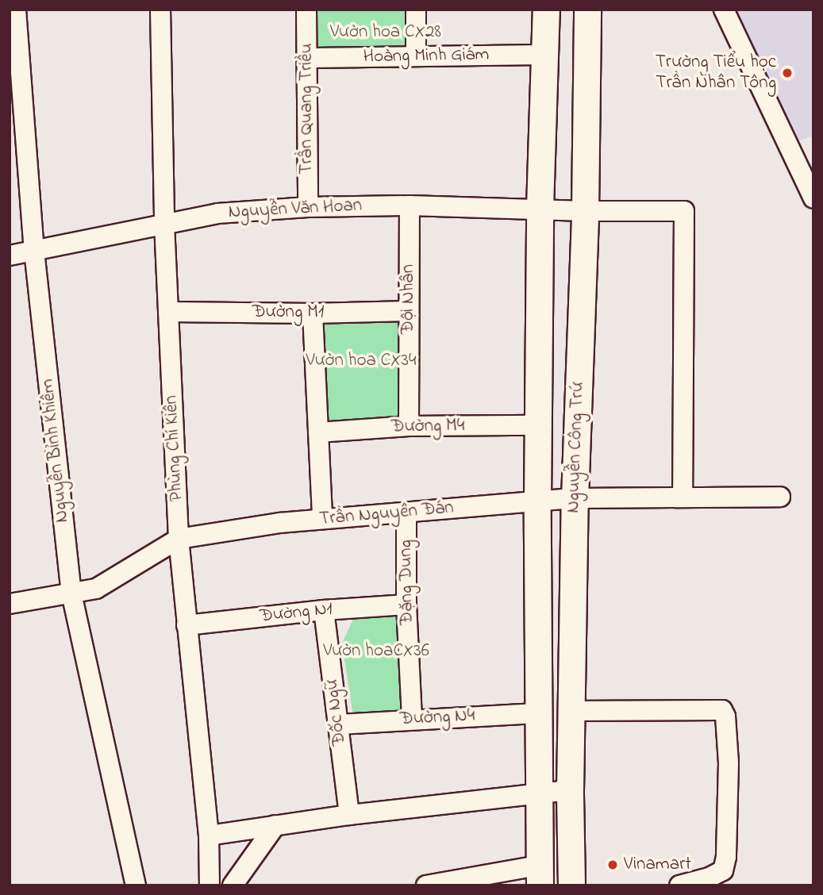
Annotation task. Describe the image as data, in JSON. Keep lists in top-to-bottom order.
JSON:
{
  "streets": {
    "street": [
      "Hoàng Minh Giám",
      "Trần Quang Triều",
      "Nguyễn Văn Hoan",
      "Đội Nhân",
      "Đường M1",
      "Đường M4",
      "Nguyễn Công Trứ",
      "Phùng Chí Kiên",
      "Nguyễn Bỉnh Khiêm",
      "Trần Nguyên Đán",
      "Đặng Dung",
      "Đường N1",
      "Đốc Ngữ",
      "Đường N4"
    ]
  },
  "crossings": [
    ["Hoàng Minh Giám", "Trần Quang Triều"],
    ["Hoàng Minh Giám", "Nguyễn Công Trứ"],
    ["Trần Quang Triều", "Nguyễn Văn Hoan"],
    ["Nguyễn Văn Hoan", "Đội Nhân"],
    ["Nguyễn Văn Hoan", "Nguyễn Công Trứ"],
    ["Nguyễn Văn Hoan", "Phùng Chí Kiên"],
    ["Nguyễn Văn Hoan", "Nguyễn Bỉnh Khiêm"],
    ["Nguyễn Văn Hoan", "Trần Nguyên Đán"],
    ["Đội Nhân", "Đường M1"],
    ["Đội Nhân", "Đường M4"],
    ["Đường M1", "Phùng Chí Kiên"],
    ["Đường M4", "Nguyễn Công Trứ"],
    ["Nguyễn Công Trứ", "Trần Nguyên Đán"],
    ["Nguyễn Công Trứ", "Đường N4"],
    ["Phùng Chí Kiên", "Trần Nguyên Đán"],
    ["Phùng Chí Kiên", "Đường N1"],
    ["Nguyễn Bỉnh Khiêm", "Trần Nguyên Đán"],
    ["Trần Nguyên Đán", "Đặng Dung"],
    ["Đặng Dung", "Đường N1"],
    ["Đặng Dung", "Đường N4"],
    ["Đường N1", "Đốc Ngữ"],
    ["Đốc Ngữ", "Đường N4"]
  ],
  "parks": ["Vườn hoa CX28", "Vườn hoa CX34", "Vườn hoaCX36"],
  "places": ["Trường Tiểu học Trần Nhân Tông", "Vinamart"]
}
